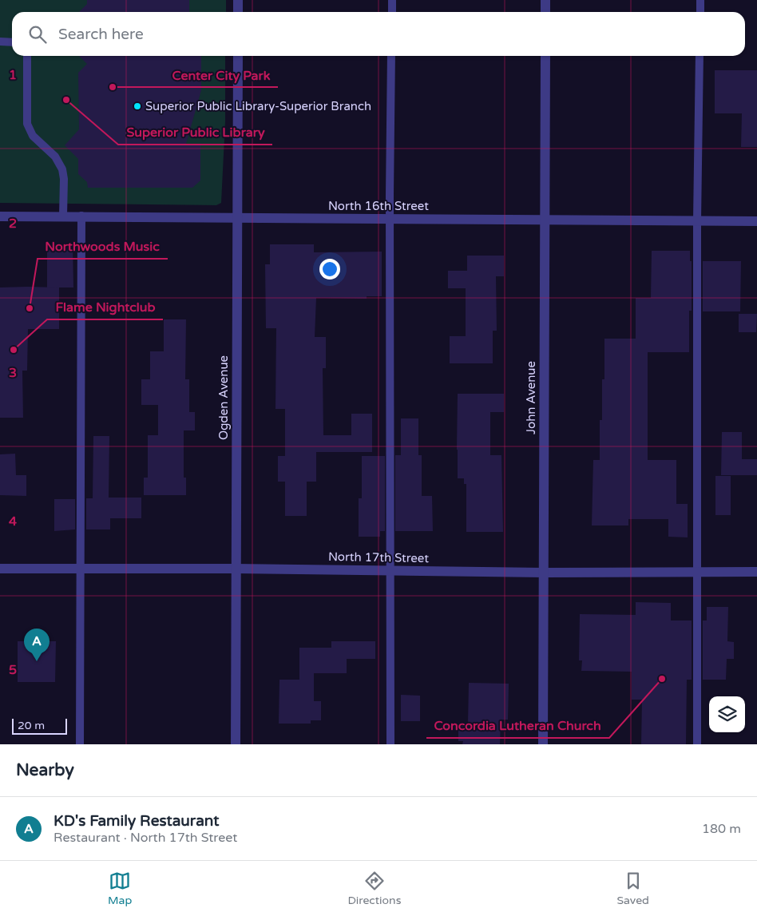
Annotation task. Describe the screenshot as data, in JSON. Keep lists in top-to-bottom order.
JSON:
{
  "streets": {
    "street": [
      "North 16th Street",
      "Ogden Avenue",
      "John Avenue",
      "North 17th Street"
    ]
  },
  "crossings": [
    ["North 16th Street", "Ogden Avenue"],
    ["North 16th Street", "John Avenue"],
    ["Ogden Avenue", "North 17th Street"],
    ["John Avenue", "North 17th Street"]
  ],
  "places": [
    "Center City Park",
    "Superior Public Library",
    "Superior Public Library-Superior Branch",
    "Northwoods Music",
    "Flame Nightclub",
    "Concordia Lutheran Church"
  ],
  "scale_bar": "20 m",
  "page": {
    "search": "Search here",
    "pins": "A",
    "scale": "20 m",
    "heading": "Nearby",
    "list": [
      {
        "mark": "A",
        "name": "KD's Family Restaurant",
        "note": "Restaurant · North 17th Street",
        "value": "180 m"
      }
    ],
    "nav": ["Map", "Directions", "Saved"]
  },
  "grid": {
    "rows": [
      "1",
      "2",
      "3",
      "4",
      "5"
    ]
  }
}
